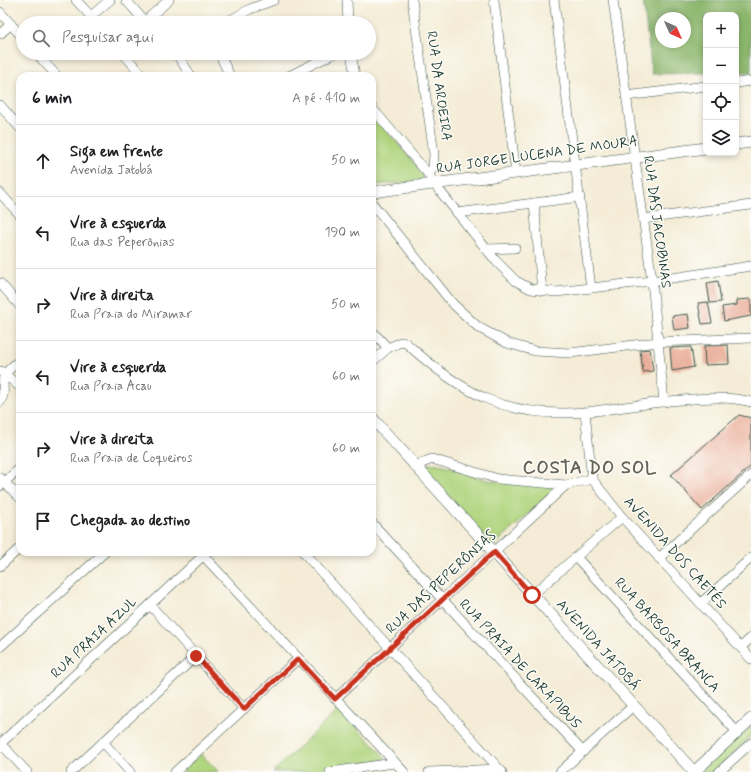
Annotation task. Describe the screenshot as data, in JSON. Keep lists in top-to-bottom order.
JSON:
{
  "streets": {
    "street": [
      "RUA DA AROEIRA",
      "RUA JORGE LUCENA DE MOURA",
      "RUA DAS JACOBINAS",
      "AVENIDA DOS CAETÉS",
      "RUA DAS PEPERÔNIAS",
      "RUA BARBOSA BRANCA",
      "RUA PRAIA AZUL",
      "AVENIDA JATOBÁ",
      "RUA PRAIA DE CARAPIBUS"
    ]
  },
  "crossings": [
    ["RUA JORGE LUCENA DE MOURA", "RUA DAS JACOBINAS"],
    ["RUA DAS PEPERÔNIAS", "AVENIDA JATOBÁ"],
    ["RUA DAS PEPERÔNIAS", "RUA PRAIA DE CARAPIBUS"]
  ],
  "districts": ["COSTA DO SOL"],
  "north": "bottom right",
  "page": {
    "map_buttons": ["+", "−"],
    "search": "Pesquisar aqui",
    "heading": ["6 min", "A pé · 410 m"],
    "list": [
      ["Siga em frente", "Avenida Jatobá", "50 m"],
      ["Vire à esquerda", "Rua das Peperônias", "190 m"],
      ["Vire à direita", "Rua Praia do Miramar", "50 m"],
      ["Vire à esquerda", "Rua Praia Acau", "60 m"],
      ["Vire à direita", "Rua Praia de Coqueiros", "60 m"],
      "Chegada ao destino"
    ]
  }
}
